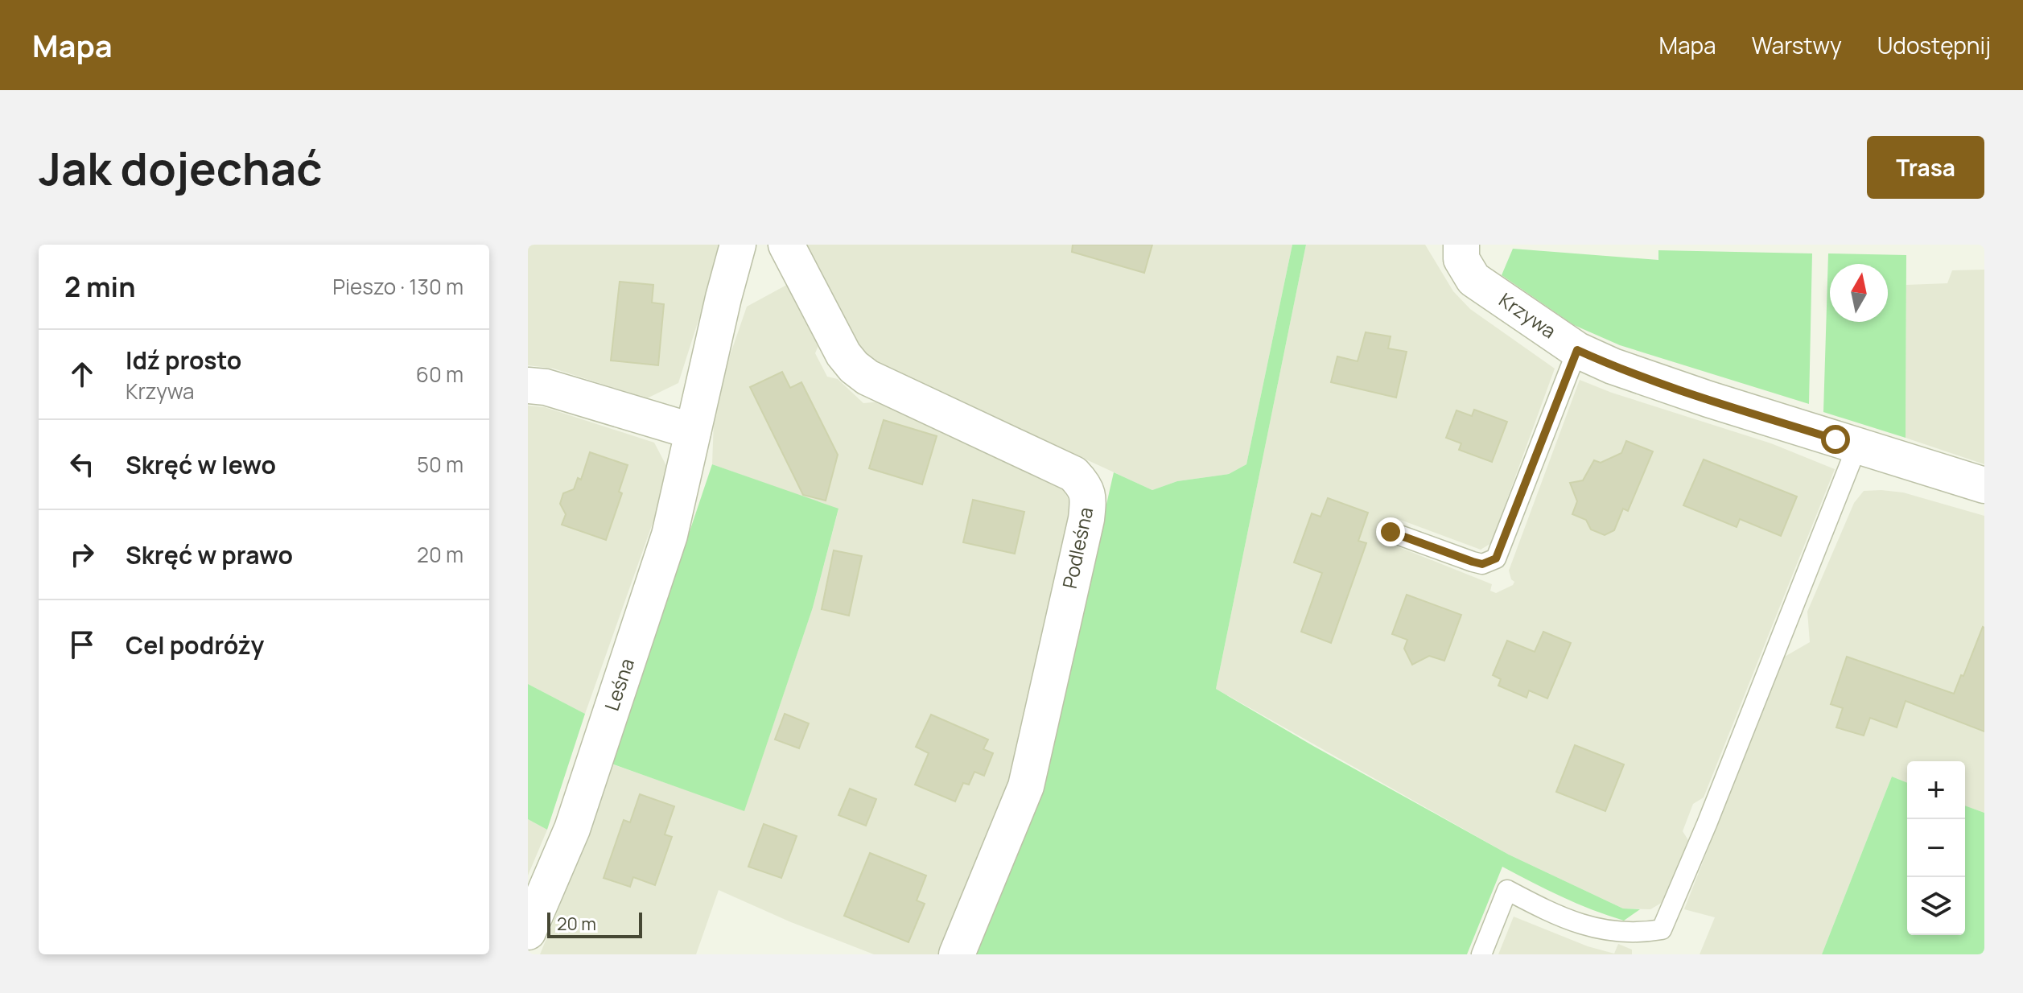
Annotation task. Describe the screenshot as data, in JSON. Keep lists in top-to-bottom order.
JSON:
{
  "streets": {
    "street": ["Krzywa", "Podleśna", "Leśna"]
  },
  "scale_bar": "20 m",
  "north": "top",
  "page": {
    "header": "Mapa",
    "nav": ["Mapa", "Warstwy", "Udostępnij"],
    "buttons": "Trasa",
    "title": "Jak dojechać",
    "heading": ["2 min", "Pieszo · 130 m"],
    "list": [
      ["Idź prosto", "Krzywa", "60 m"],
      ["Skręć w lewo", "50 m"],
      ["Skręć w prawo", "20 m"],
      "Cel podróży"
    ],
    "map_buttons": ["+", "−"],
    "scale": "20 m"
  }
}
